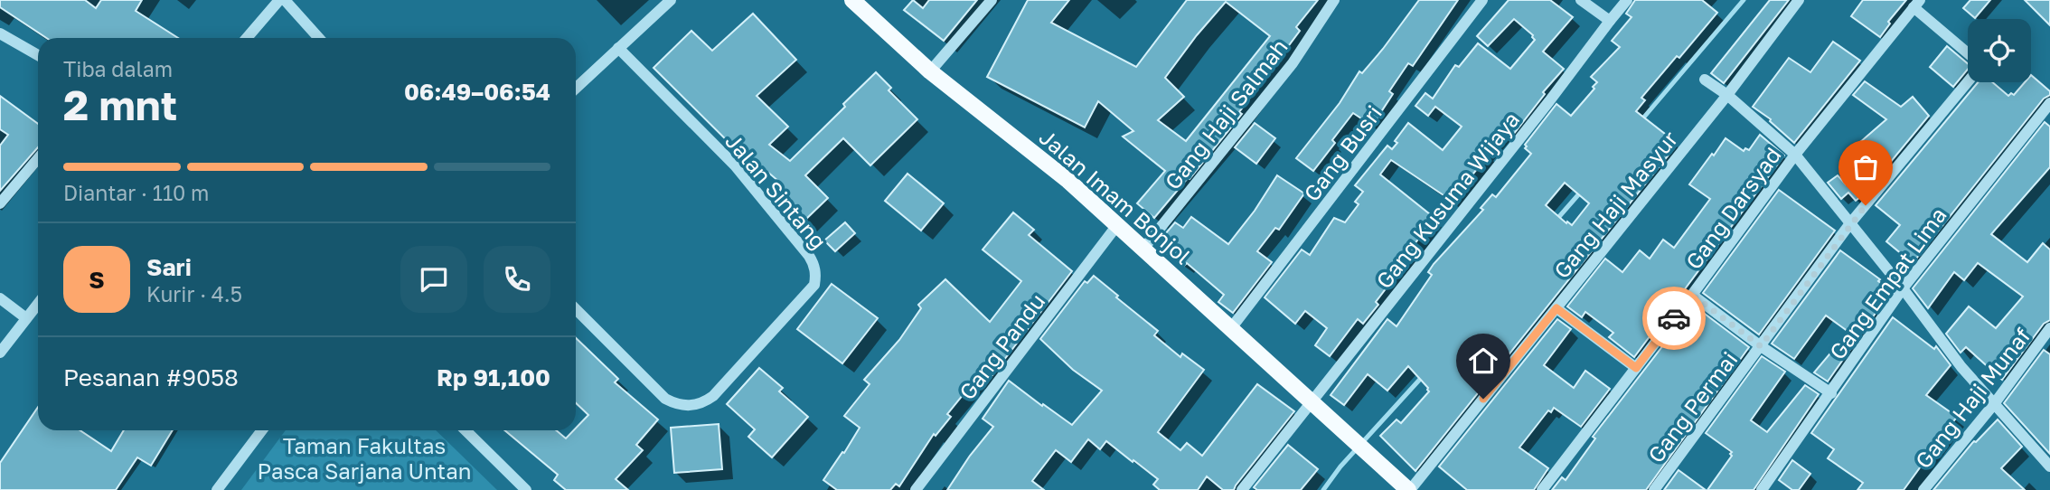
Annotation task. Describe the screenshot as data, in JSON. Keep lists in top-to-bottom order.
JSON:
{
  "streets": {
    "main road": ["Jalan Imam Bonjol"],
    "street": [
      "Gang Haji Salmah",
      "Gang Busri",
      "Jalan Sintang",
      "Gang Kusuma Wijaya",
      "Gang Haji Masyur",
      "Gang Darsyad",
      "Gang Empat Lima",
      "Gang Pandu",
      "Gang Haji Munaf",
      "Gang Permai"
    ]
  },
  "crossings": [
    ["Gang Haji Salmah", "Jalan Imam Bonjol"],
    ["Gang Busri", "Jalan Imam Bonjol"],
    ["Jalan Imam Bonjol", "Gang Kusuma Wijaya"],
    ["Jalan Imam Bonjol", "Gang Haji Masyur"],
    ["Jalan Imam Bonjol", "Gang Pandu"]
  ],
  "parks": ["Taman Fakultas Pasca Sarjana Untan"],
  "page": {
    "heading": ["2 mnt", "Tiba dalam", "06:49–06:54"],
    "panel": [
      "Sari",
      "Kurir · 4.5",
      "Pesanan #9058",
      "Rp 91,100"
    ],
    "bar": "Diantar · 110 m",
    "round": "S"
  }
}
